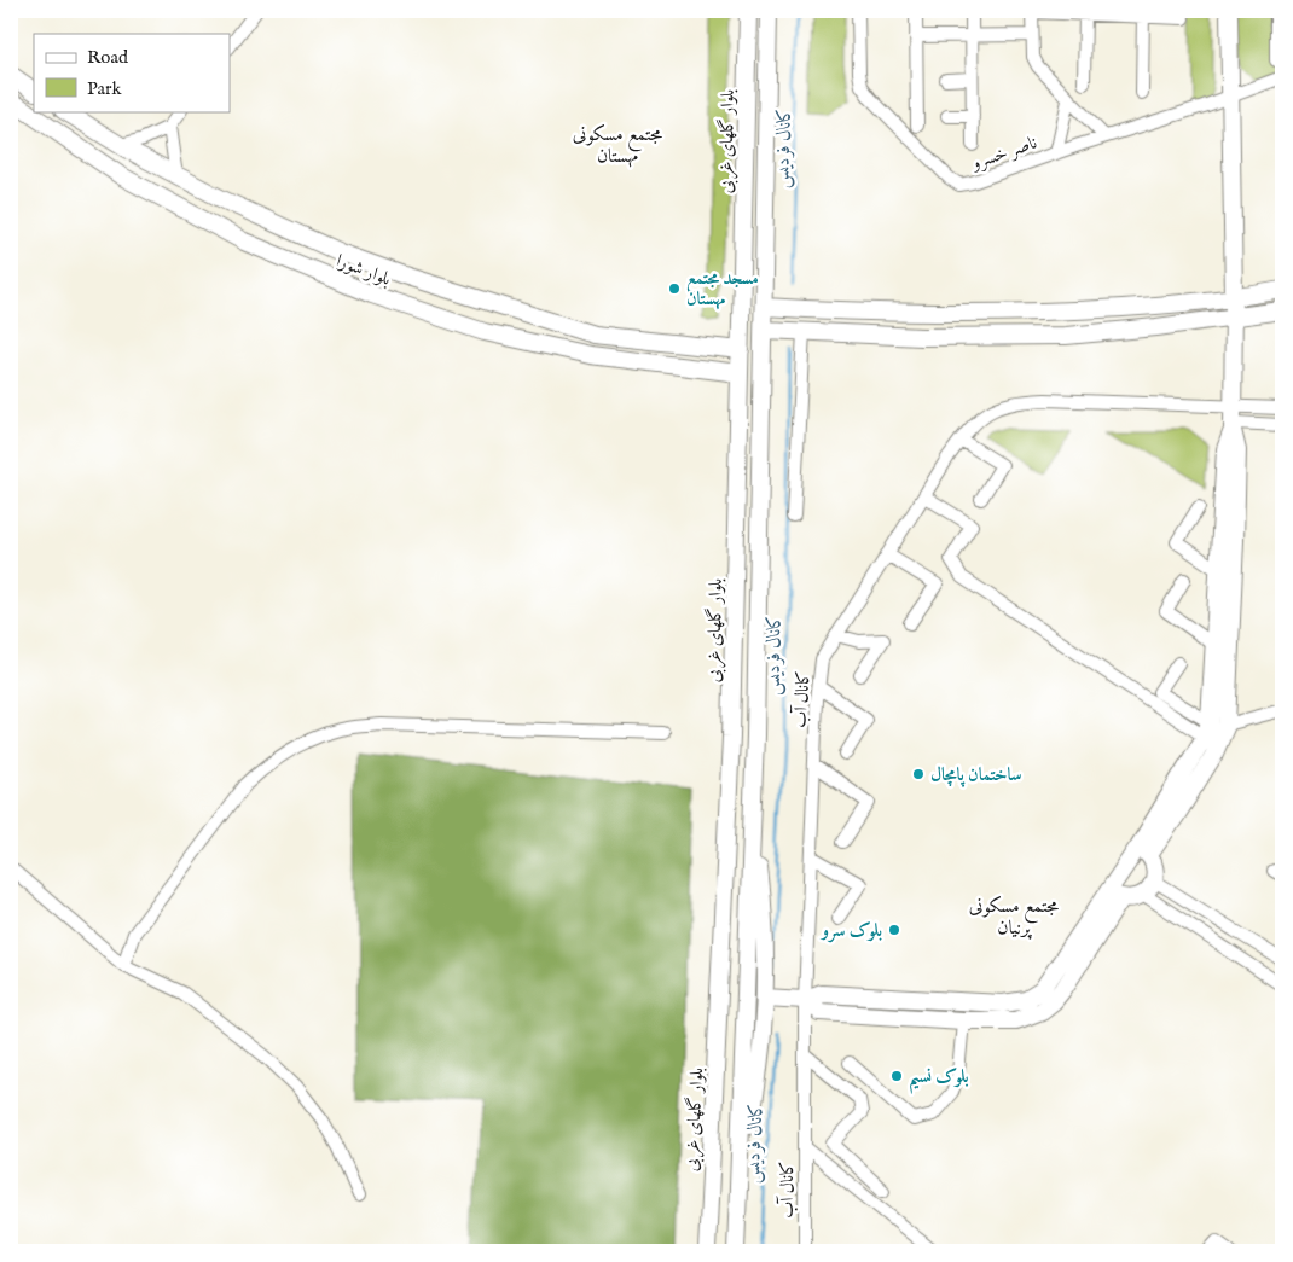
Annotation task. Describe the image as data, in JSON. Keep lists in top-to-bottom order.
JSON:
{
  "streets": {
    "main road": ["بلوار گلهای غربی", "بلوار شورا"],
    "street": ["ناصر خسرو", "کانال آب"]
  },
  "crossings": [
    ["بلوار گلهای غربی", "بلوار شورا"]
  ],
  "districts": ["مجتمع مسکونی مهستان", "مجتمع مسکونی پرنیان"],
  "water": ["کانال فردیس"],
  "places": [
    "مسجد مجتمع مهستان",
    "ساختمان پامچال",
    "بلوک سرو",
    "بلوک نسیم"
  ],
  "legend": ["Road", "Park"]
}
